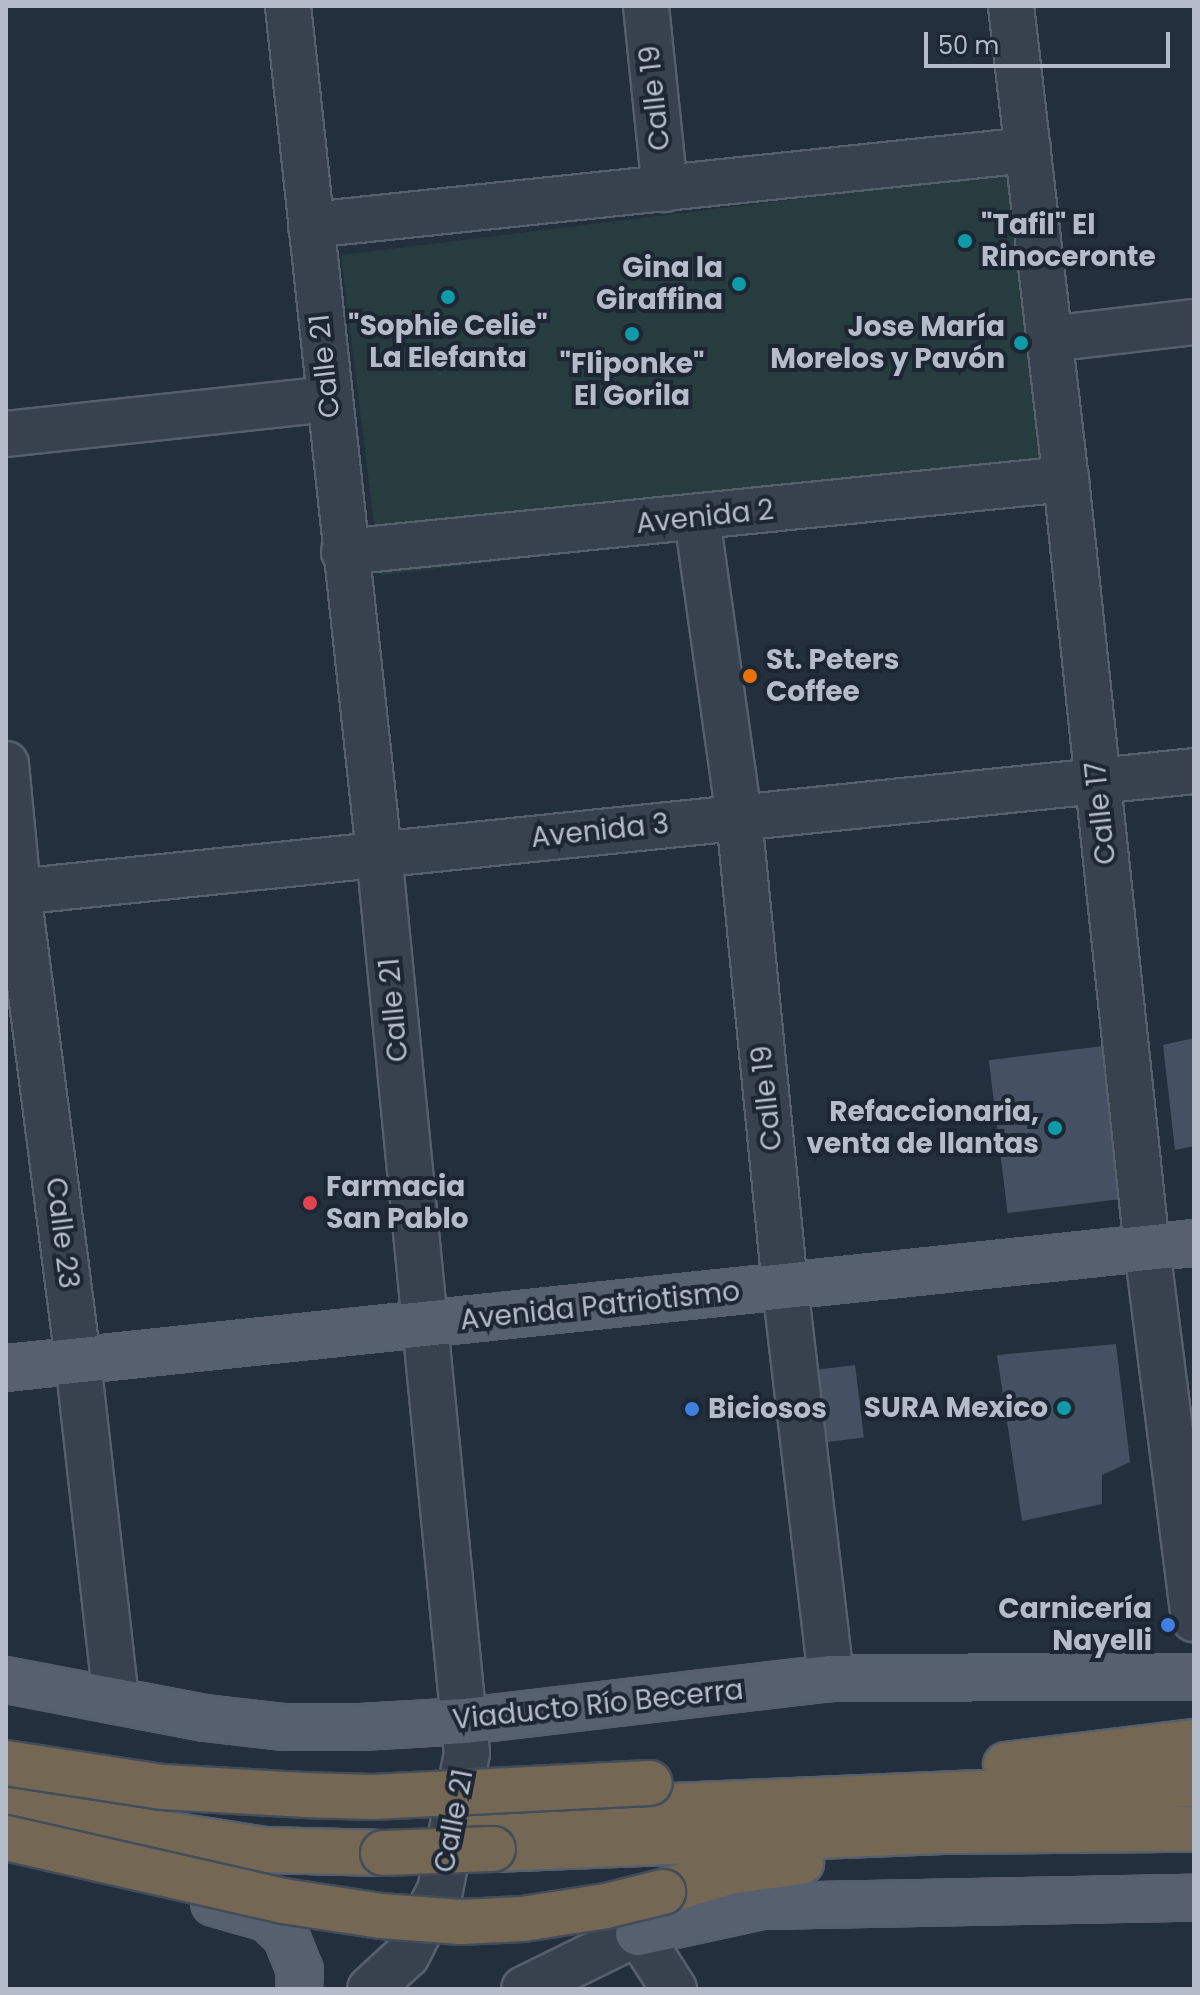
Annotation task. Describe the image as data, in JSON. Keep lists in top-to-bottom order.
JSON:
{
  "streets": {
    "main road": ["Avenida Patriotismo", "Viaducto Río Becerra"],
    "street": [
      "Calle 19",
      "Calle 21",
      "Avenida 2",
      "Calle 17",
      "Avenida 3",
      "Calle 23"
    ]
  },
  "crossings": [
    ["Calle 19", "Avenida 2"],
    ["Calle 19", "Avenida 3"],
    ["Calle 19", "Avenida Patriotismo"],
    ["Calle 19", "Viaducto Río Becerra"],
    ["Calle 21", "Avenida 2"],
    ["Calle 21", "Avenida 3"],
    ["Calle 21", "Avenida Patriotismo"],
    ["Calle 21", "Viaducto Río Becerra"],
    ["Avenida 2", "Calle 17"],
    ["Calle 17", "Avenida 3"],
    ["Calle 17", "Avenida Patriotismo"],
    ["Avenida 3", "Calle 23"],
    ["Calle 23", "Avenida Patriotismo"],
    ["Calle 23", "Viaducto Río Becerra"]
  ],
  "places": [
    "\"Tafil\" El Rinoceronte",
    "Gina la Giraffina",
    "\"Sophie Celie\" La Elefanta",
    "\"Fliponke\" El Gorila",
    "Jose María Morelos y Pavón",
    "St. Peters Coffee",
    "Refaccionaria, venta de llantas",
    "Farmacia San Pablo",
    "SURA Mexico",
    "Biciosos",
    "Carnicería Nayelli"
  ],
  "scale_bar": "50 m"
}
